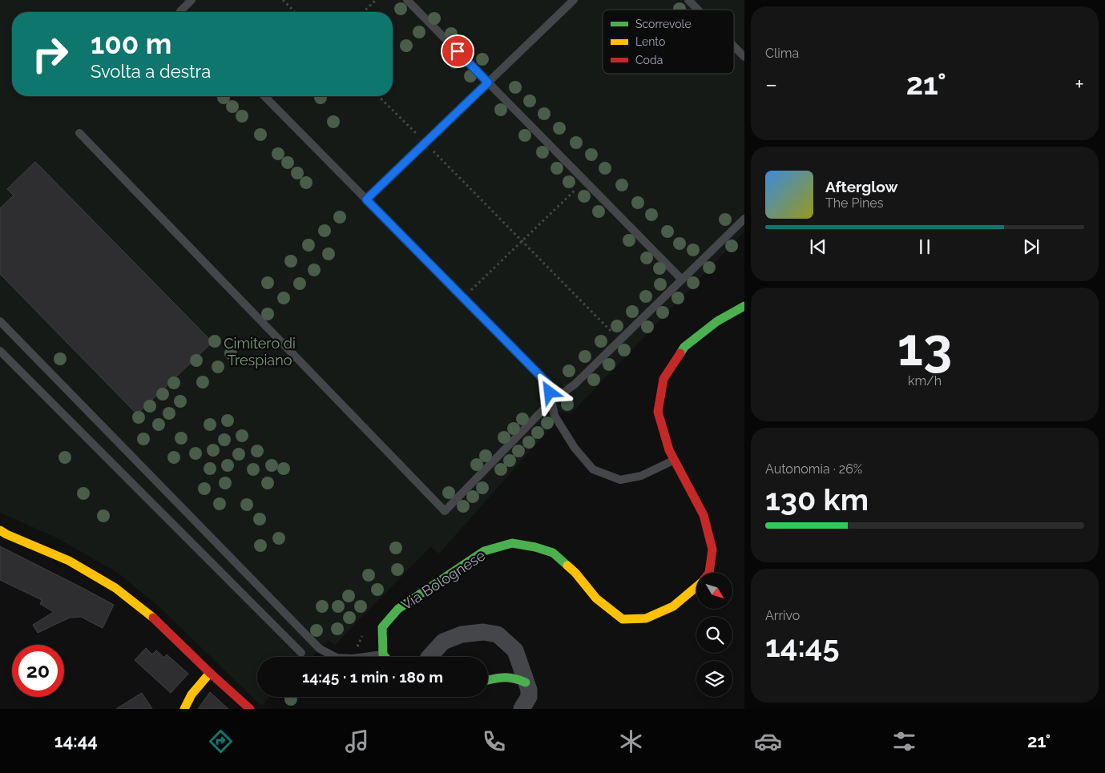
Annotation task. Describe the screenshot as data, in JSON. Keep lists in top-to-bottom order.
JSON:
{
  "streets": {
    "street": ["Via Bolognese"]
  },
  "parks": ["Cimitero di Trespiano"],
  "legend": ["Scorrevole", "Lento", "Coda"],
  "north": "bottom right",
  "page": {
    "tile": [
      "Clima",
      ["13", "km/h"],
      ["Autonomia · 26%", "130 km"],
      ["Arrivo", "14:45"]
    ],
    "turn": ["100 m", "Svolta a destra"],
    "heat": ["−", "21°", "+"],
    "song": ["Afterglow", "The Pines"],
    "limit": "20",
    "trip": "14:45 · 1 min · 180 m",
    "tabs": ["14:44", "21°"]
  }
}
